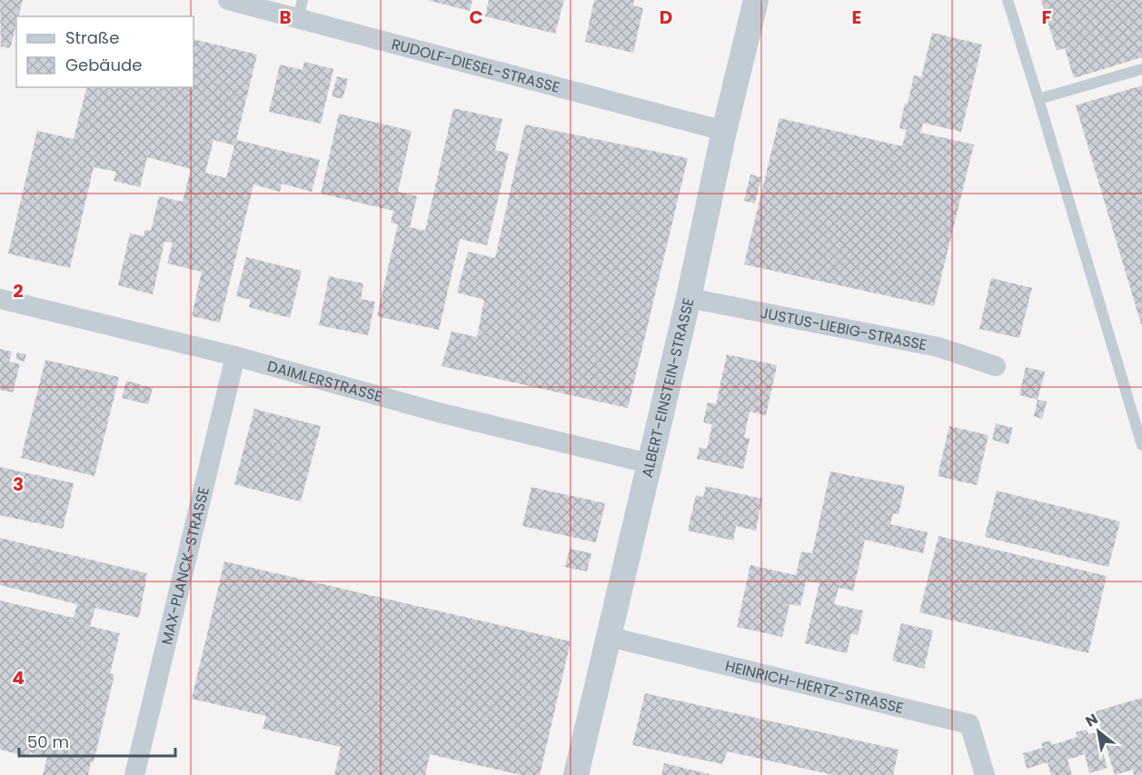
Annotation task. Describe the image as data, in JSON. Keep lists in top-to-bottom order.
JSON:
{
  "streets": {
    "street": [
      "RUDOLF-DIESEL-STRASSE",
      "JUSTUS-LIEBIG-STRASSE",
      "DAIMLERSTRASSE",
      "ALBERT-EINSTEIN-STRASSE",
      "MAX-PLANCK-STRASSE",
      "HEINRICH-HERTZ-STRASSE"
    ]
  },
  "crossings": [
    ["RUDOLF-DIESEL-STRASSE", "ALBERT-EINSTEIN-STRASSE"],
    ["JUSTUS-LIEBIG-STRASSE", "ALBERT-EINSTEIN-STRASSE"],
    ["DAIMLERSTRASSE", "ALBERT-EINSTEIN-STRASSE"],
    ["DAIMLERSTRASSE", "MAX-PLANCK-STRASSE"],
    ["ALBERT-EINSTEIN-STRASSE", "HEINRICH-HERTZ-STRASSE"]
  ],
  "legend": ["Straße", "Gebäude"],
  "scale_bar": "50 m",
  "north": "top left",
  "grid": {
    "columns": [
      "B",
      "C",
      "D",
      "E",
      "F"
    ],
    "rows": ["2", "3", "4"]
  }
}
